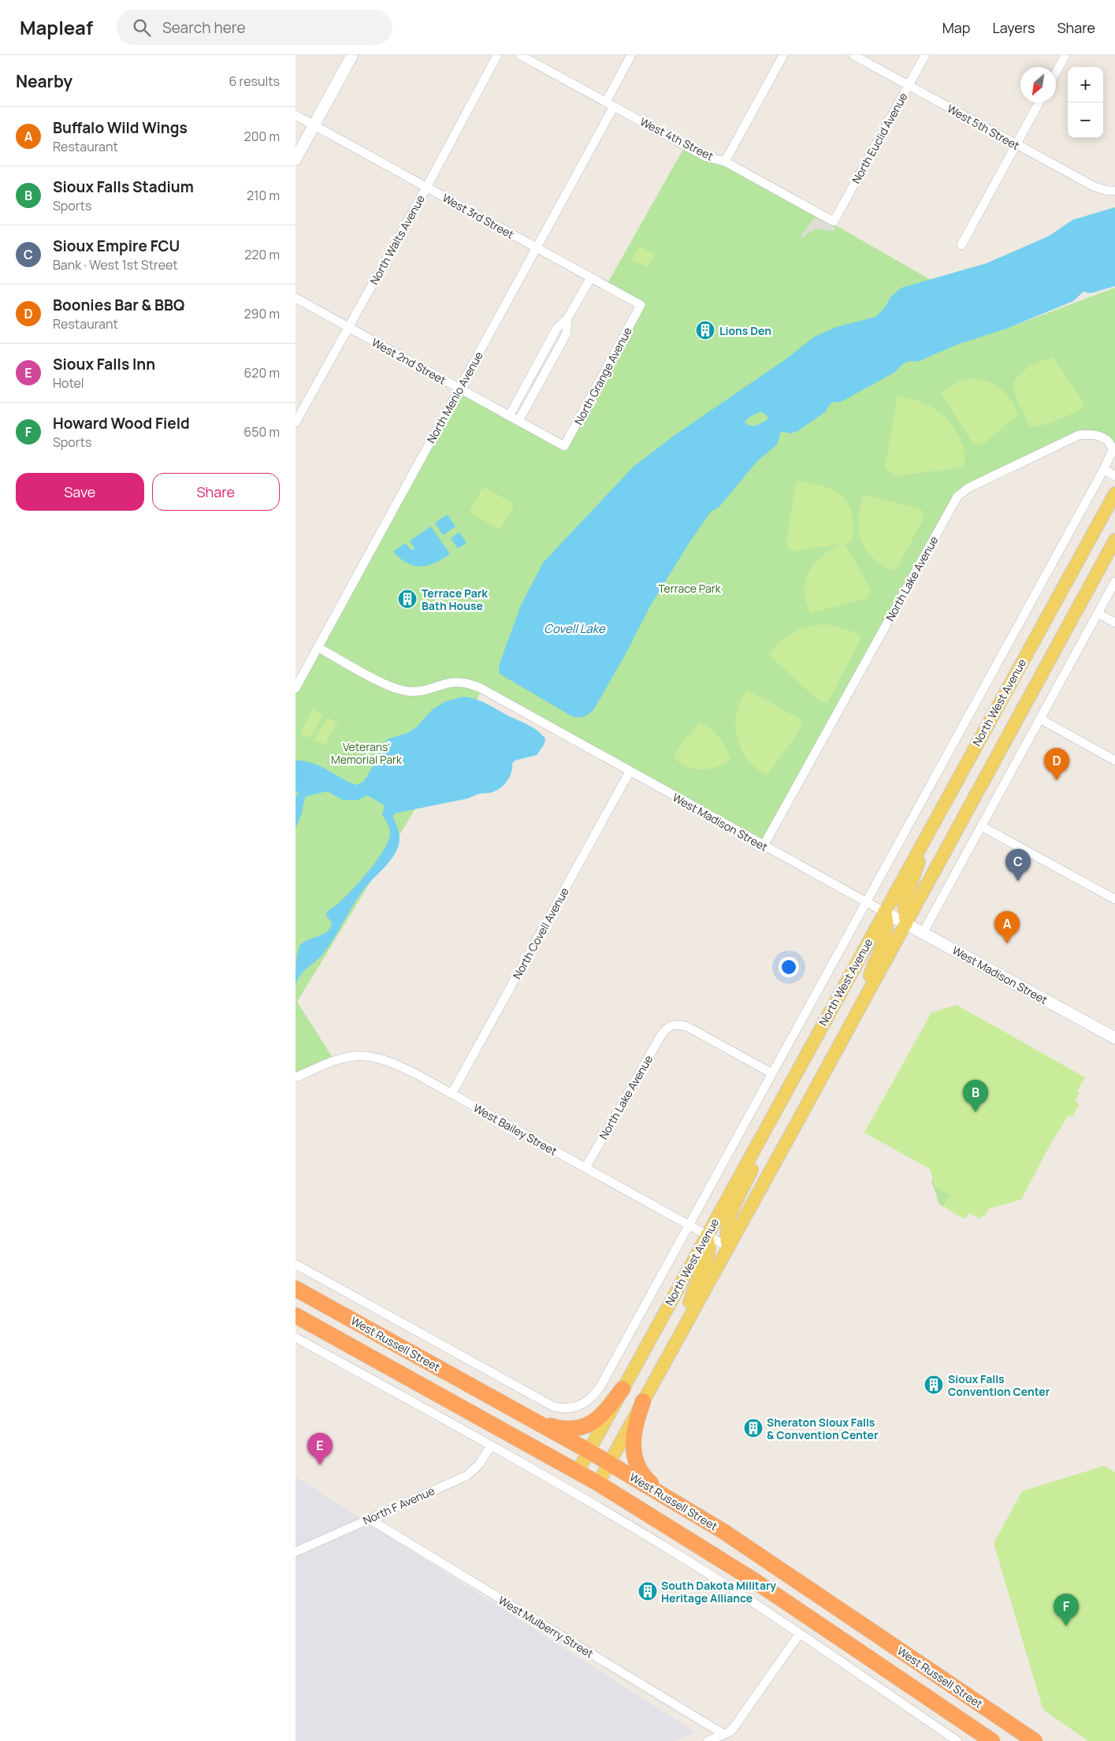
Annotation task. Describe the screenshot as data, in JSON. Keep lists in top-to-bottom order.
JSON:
{
  "streets": {
    "highway": ["West Russell Street"],
    "main road": ["North West Avenue", "West Madison Street"],
    "street": [
      "West 5th Street",
      "North Euclid Avenue",
      "West 4th Street",
      "West 3rd Street",
      "North Walts Avenue",
      "West 2nd Street",
      "North Grange Avenue",
      "North Menlo Avenue",
      "North Lake Avenue",
      "North Covell Avenue",
      "West Bailey Street",
      "North F Avenue",
      "West Mulberry Street"
    ]
  },
  "crossings": [
    ["West 5th Street", "North Euclid Avenue"],
    ["North Euclid Avenue", "West 4th Street"],
    ["West 4th Street", "North Menlo Avenue"],
    ["West 3rd Street", "North Walts Avenue"],
    ["West 3rd Street", "North Grange Avenue"],
    ["West 3rd Street", "North Menlo Avenue"],
    ["North Walts Avenue", "West 2nd Street"],
    ["West 2nd Street", "North Grange Avenue"],
    ["West 2nd Street", "North Menlo Avenue"],
    ["North Menlo Avenue", "West Madison Street"],
    ["North Lake Avenue", "North West Avenue"],
    ["North Lake Avenue", "West Madison Street"],
    ["North Lake Avenue", "West Bailey Street"],
    ["North West Avenue", "West Madison Street"],
    ["North West Avenue", "West Bailey Street"],
    ["North West Avenue", "West Russell Street"],
    ["West Madison Street", "North Covell Avenue"],
    ["North Covell Avenue", "West Bailey Street"],
    ["North F Avenue", "West Mulberry Street"]
  ],
  "water": ["Covell Lake"],
  "parks": ["Terrace Park", "Veterans' Memorial Park"],
  "places": {
    "building": [
      "Lions Den",
      "Terrace Park Bath House",
      "Sioux Falls Convention Center",
      "Sheraton Sioux Falls & Convention Center",
      "South Dakota Military Heritage Alliance"
    ]
  },
  "north": "bottom left",
  "page": {
    "header": "Mapleaf",
    "search": "Search here",
    "nav": ["Map", "Layers", "Share"],
    "heading": ["Nearby", "6 results"],
    "map_buttons": ["+", "−"],
    "list": [
      {
        "mark": "A",
        "name": "Buffalo Wild Wings",
        "note": "Restaurant",
        "value": "200 m"
      },
      {
        "mark": "B",
        "name": "Sioux Falls Stadium",
        "note": "Sports",
        "value": "210 m"
      },
      {
        "mark": "C",
        "name": "Sioux Empire FCU",
        "note": "Bank · West 1st Street",
        "value": "220 m"
      },
      {
        "mark": "D",
        "name": "Boonies Bar & BBQ",
        "note": "Restaurant",
        "value": "290 m"
      },
      {
        "mark": "E",
        "name": "Sioux Falls Inn",
        "note": "Hotel",
        "value": "620 m"
      },
      {
        "mark": "F",
        "name": "Howard Wood Field",
        "note": "Sports",
        "value": "650 m"
      }
    ],
    "buttons": ["Save", "Share"],
    "pins": [
      "D",
      "C",
      "A",
      "B",
      "E",
      "F"
    ]
  }
}
